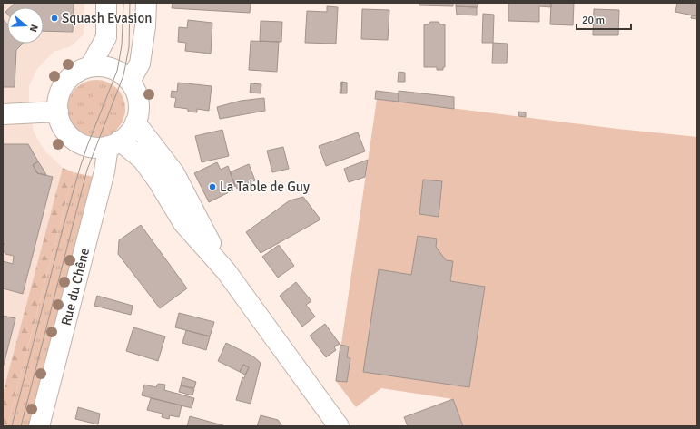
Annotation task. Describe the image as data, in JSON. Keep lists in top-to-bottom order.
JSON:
{
  "streets": {
    "street": ["Rue du Chêne"]
  },
  "places": ["Squash Evasion", "La Table de Guy"],
  "scale_bar": "20 m",
  "north": "right"
}
